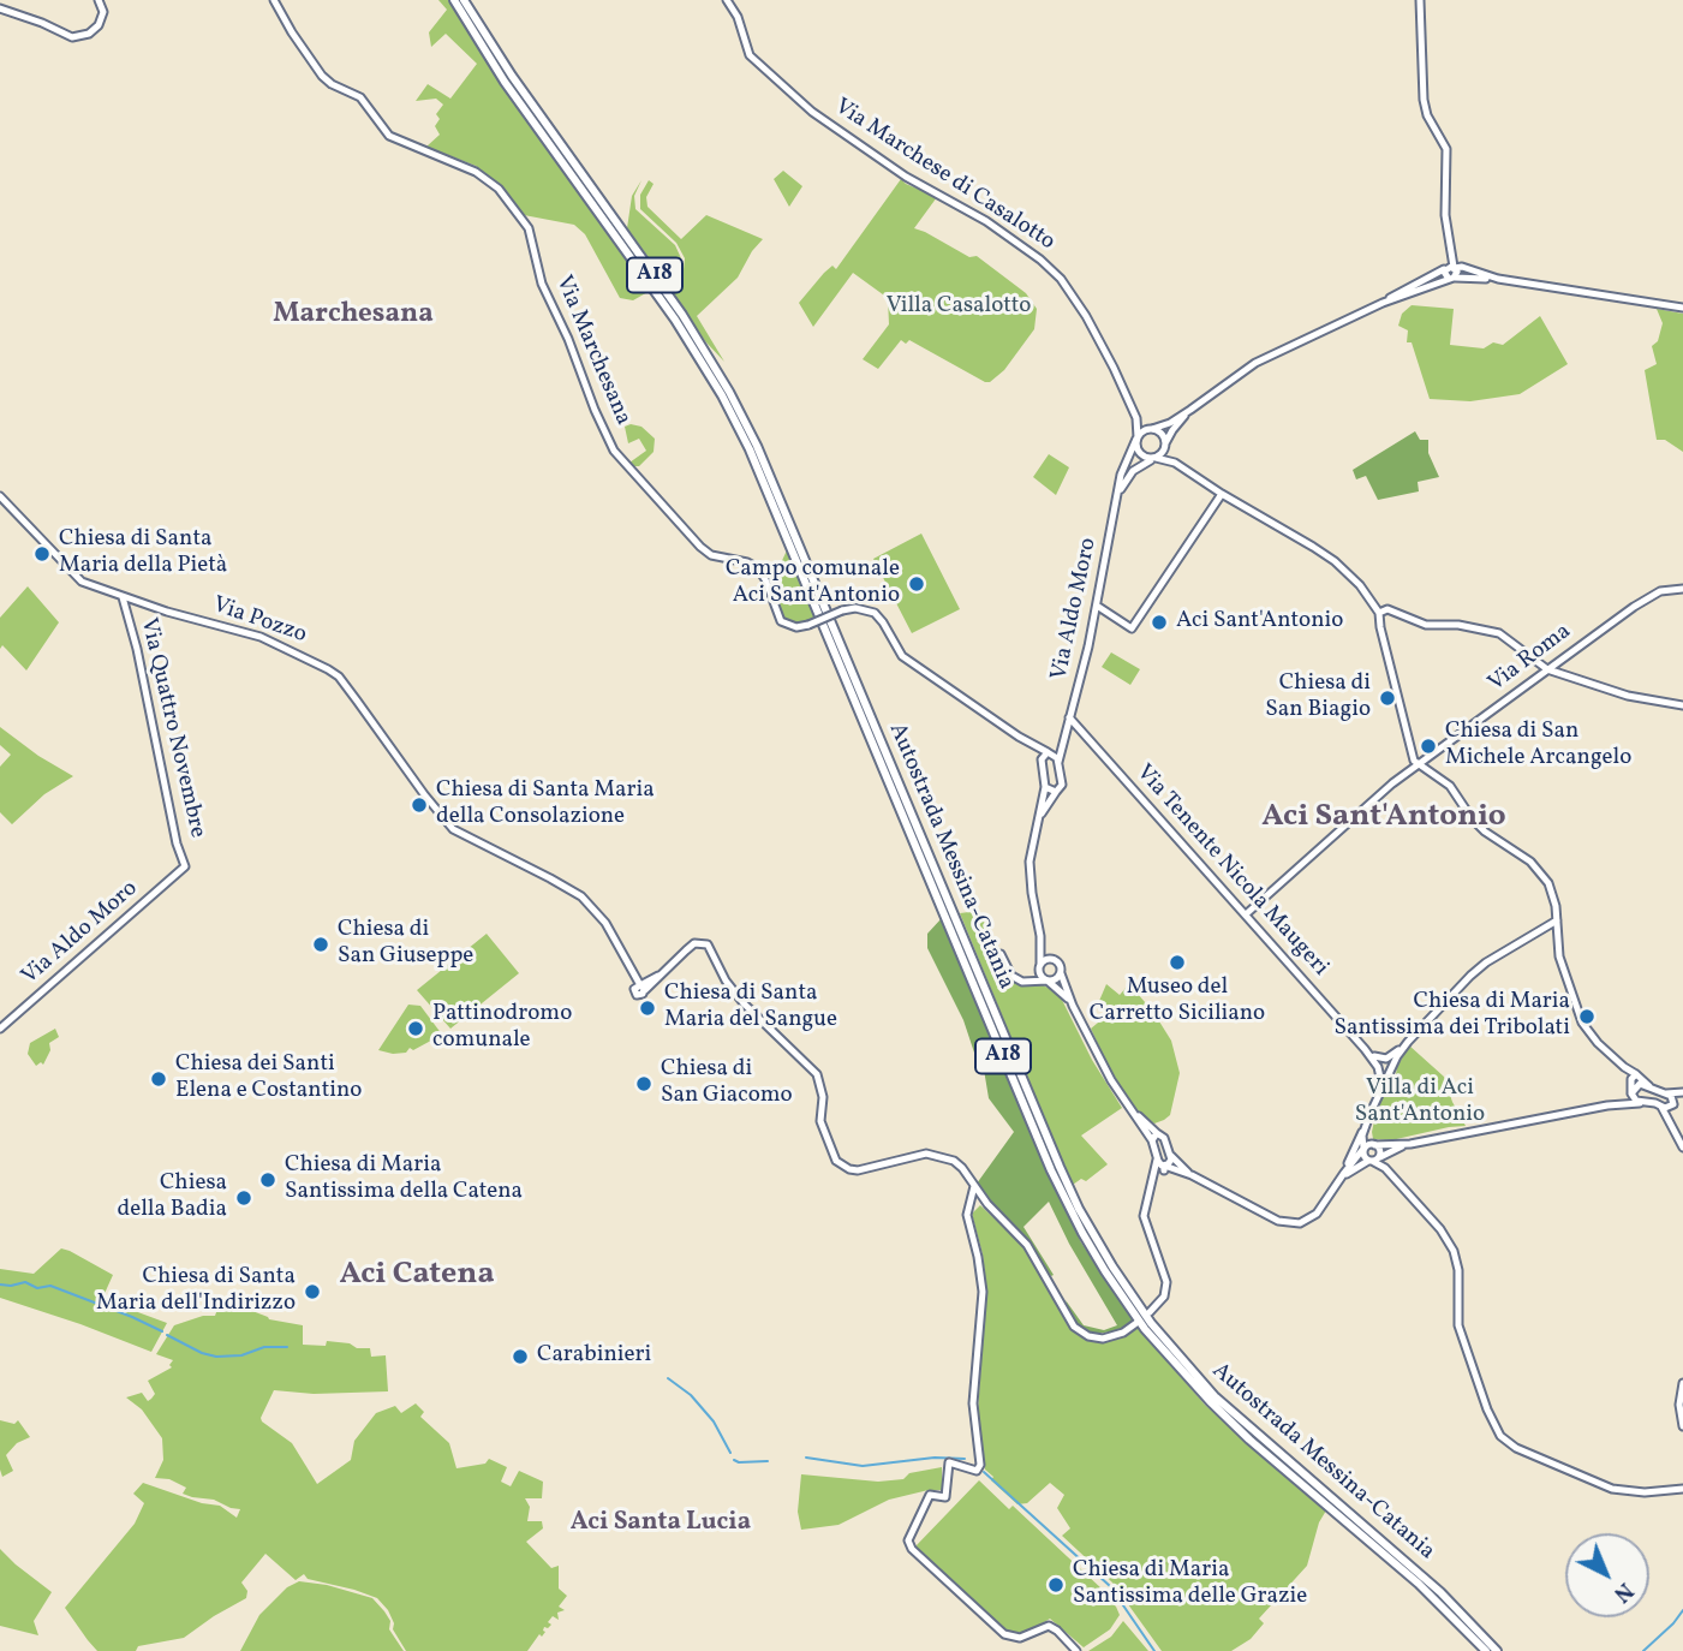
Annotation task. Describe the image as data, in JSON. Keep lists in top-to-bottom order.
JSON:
{
  "streets": {
    "highway": ["A18", "Autostrada Messina-Catania"],
    "street": [
      "Via Marchese di Casalotto",
      "Via Marchesana",
      "Via Aldo Moro",
      "Via Pozzo",
      "Via Roma",
      "Via Quattro Novembre",
      "Via Tenente Nicola Maugeri"
    ]
  },
  "crossings": [
    ["Via Aldo Moro", "Via Quattro Novembre"],
    ["Via Aldo Moro", "Via Tenente Nicola Maugeri"],
    ["Via Pozzo", "Via Quattro Novembre"],
    ["Via Roma", "Via Tenente Nicola Maugeri"]
  ],
  "districts": [
    "Marchesana",
    "Aci Sant'Antonio",
    "Aci Catena",
    "Aci Santa Lucia"
  ],
  "parks": ["Villa Casalotto", "Villa di Aci Sant'Antonio"],
  "places": [
    "Chiesa di Santa Maria della Pietà",
    "Campo comunale Aci Sant'Antonio",
    "Aci Sant'Antonio",
    "Chiesa di San Biagio",
    "Chiesa di San Michele Arcangelo",
    "Chiesa di Santa Maria della Consolazione",
    "Chiesa di San Giuseppe",
    "Museo del Carretto Siciliano",
    "Chiesa di Santa Maria del Sangue",
    "Chiesa di Maria Santissima dei Tribolati",
    "Pattinodromo comunale",
    "Chiesa dei Santi Elena e Costantino",
    "Chiesa di San Giacomo",
    "Chiesa di Maria Santissima della Catena",
    "Chiesa della Badia",
    "Chiesa di Santa Maria dell'Indirizzo",
    "Carabinieri",
    "Chiesa di Maria Santissima delle Grazie"
  ],
  "north": "bottom right"
}
